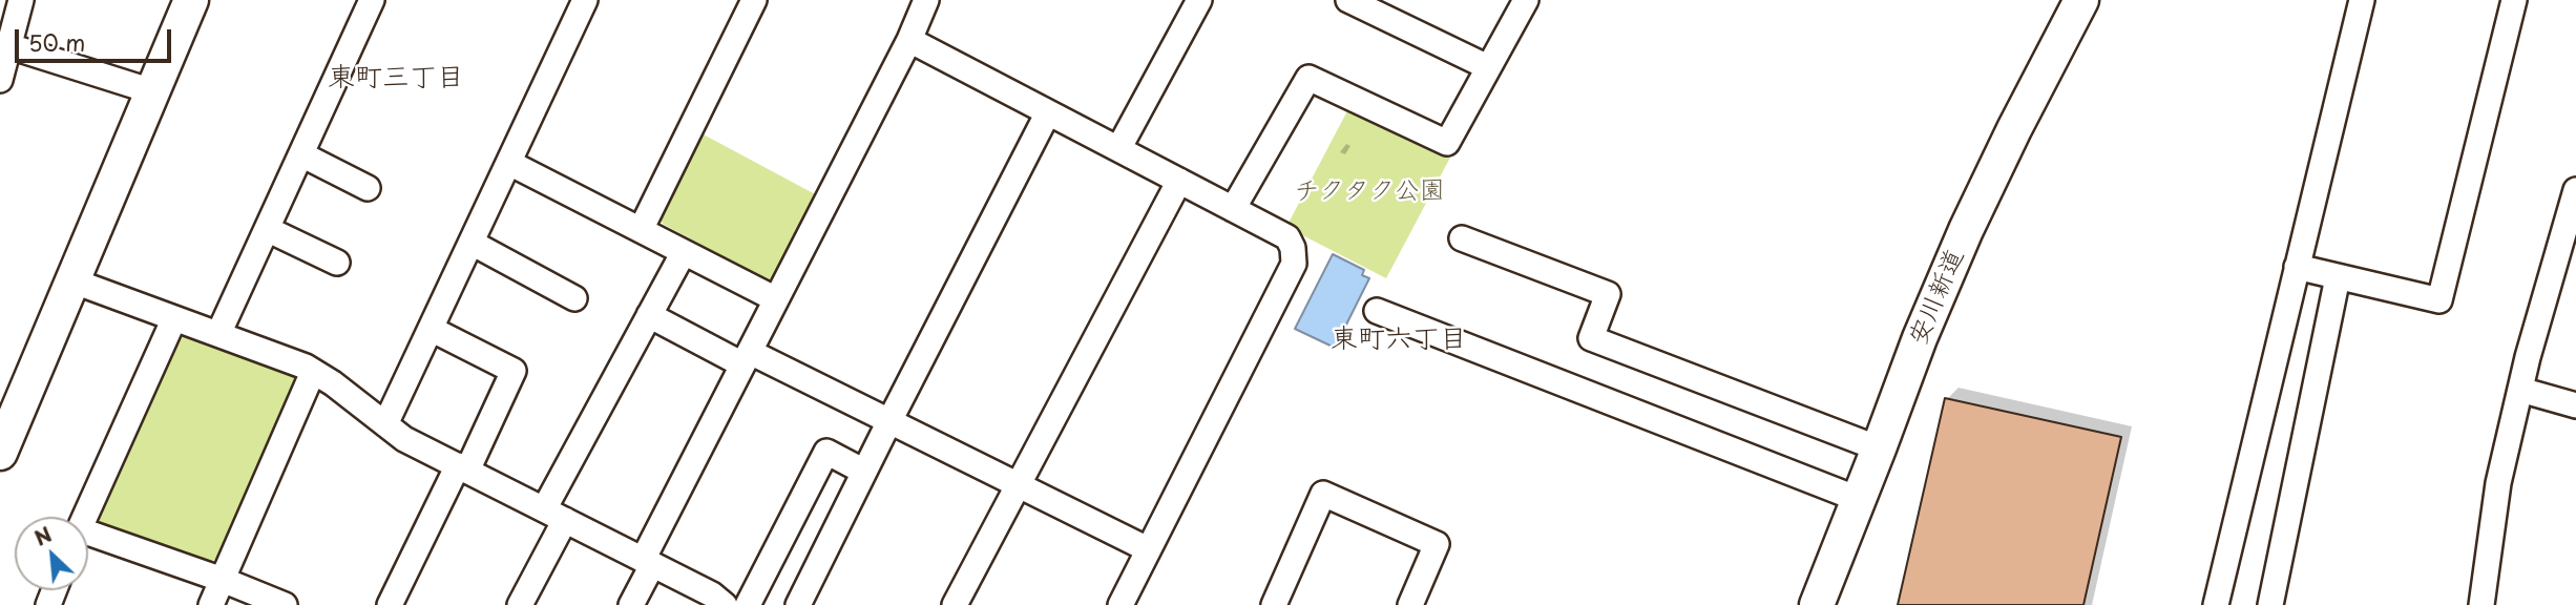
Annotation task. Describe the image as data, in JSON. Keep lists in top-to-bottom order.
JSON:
{
  "streets": {
    "street": ["安川新道"]
  },
  "districts": ["東町三丁目", "東町六丁目"],
  "parks": ["チクタク公園"],
  "scale_bar": "50 m",
  "north": "top left"
}
